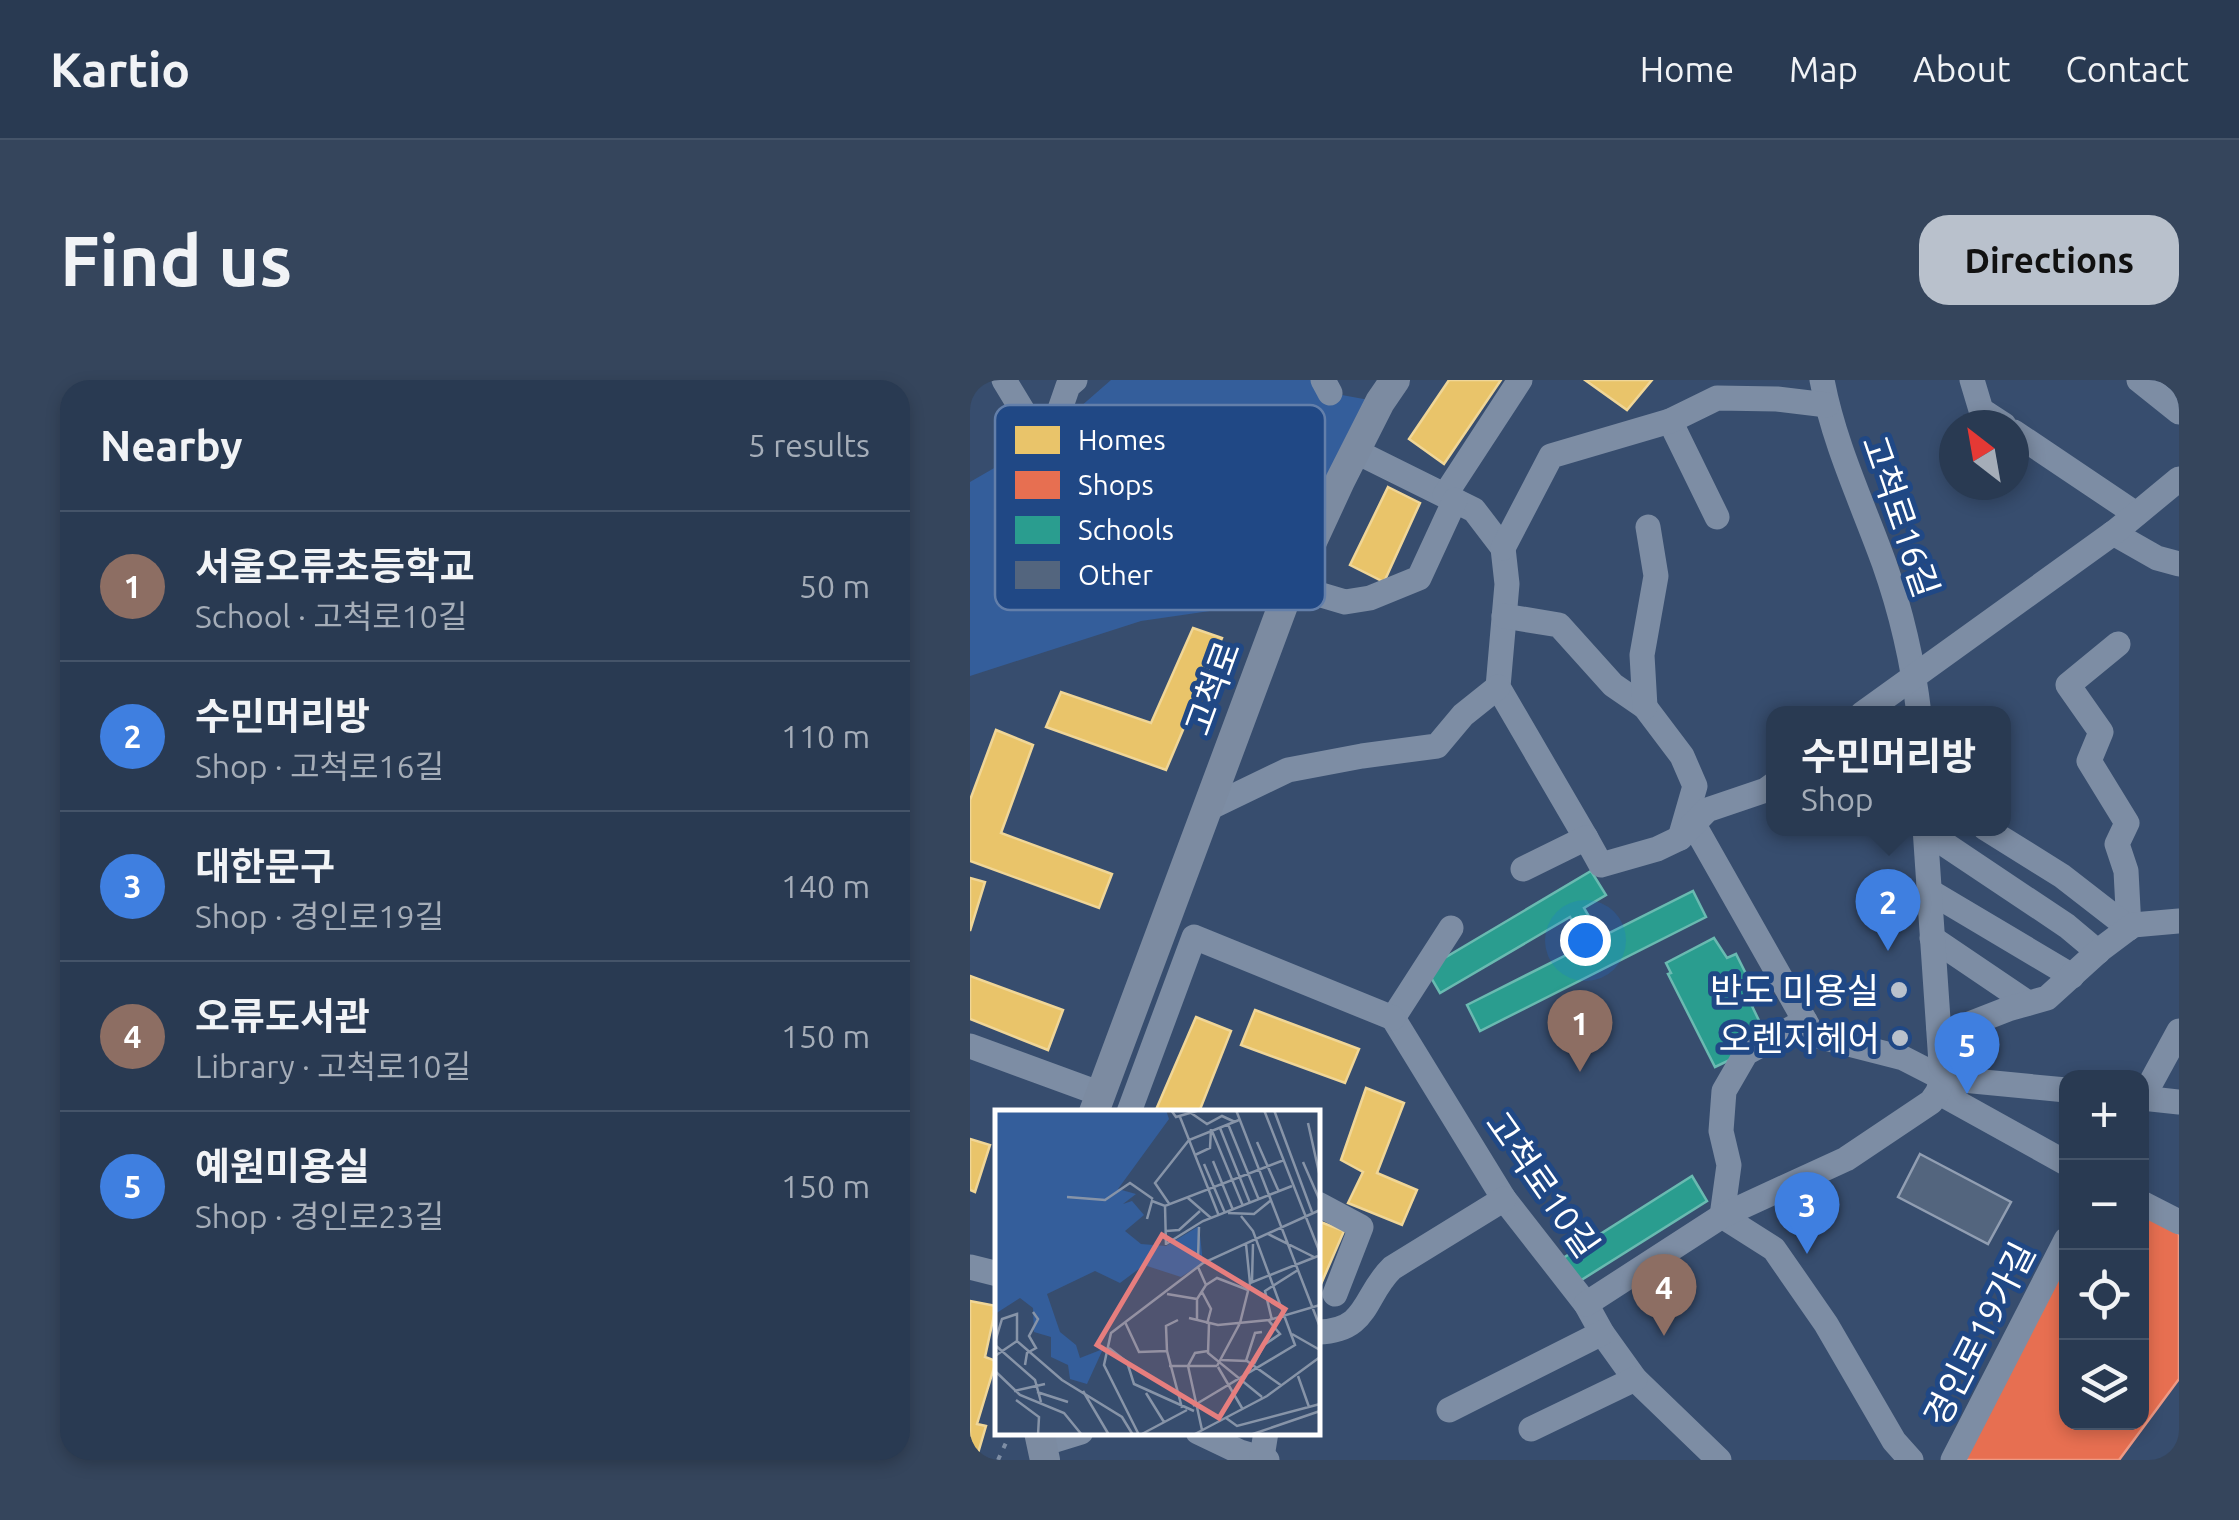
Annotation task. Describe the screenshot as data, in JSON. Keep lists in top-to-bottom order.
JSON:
{
  "streets": {
    "main road": ["고척로"],
    "street": ["고척로16길", "고척로10길", "경인로19가길"]
  },
  "places": ["반도 미용실", "오렌지헤어"],
  "legend": [
    "Homes",
    "Shops",
    "Schools",
    "Other"
  ],
  "north": "top left",
  "page": {
    "header": "Kartio",
    "nav": [
      "Home",
      "Map",
      "About",
      "Contact"
    ],
    "buttons": "Directions",
    "title": "Find us",
    "heading": ["Nearby", "5 results"],
    "list": [
      {
        "mark": "1",
        "name": "서울오류초등학교",
        "note": "School · 고척로10길",
        "value": "50 m"
      },
      {
        "mark": "2",
        "name": "수민머리방",
        "note": "Shop · 고척로16길",
        "value": "110 m"
      },
      {
        "mark": "3",
        "name": "대한문구",
        "note": "Shop · 경인로19길",
        "value": "140 m"
      },
      {
        "mark": "4",
        "name": "오류도서관",
        "note": "Library · 고척로10길",
        "value": "150 m"
      },
      {
        "mark": "5",
        "name": "예원미용실",
        "note": "Shop · 경인로23길",
        "value": "150 m"
      }
    ],
    "popup": ["수민머리방", "Shop"],
    "pins": [
      "2",
      "1",
      "5",
      "3",
      "4"
    ],
    "map_buttons": ["+", "−"]
  }
}
